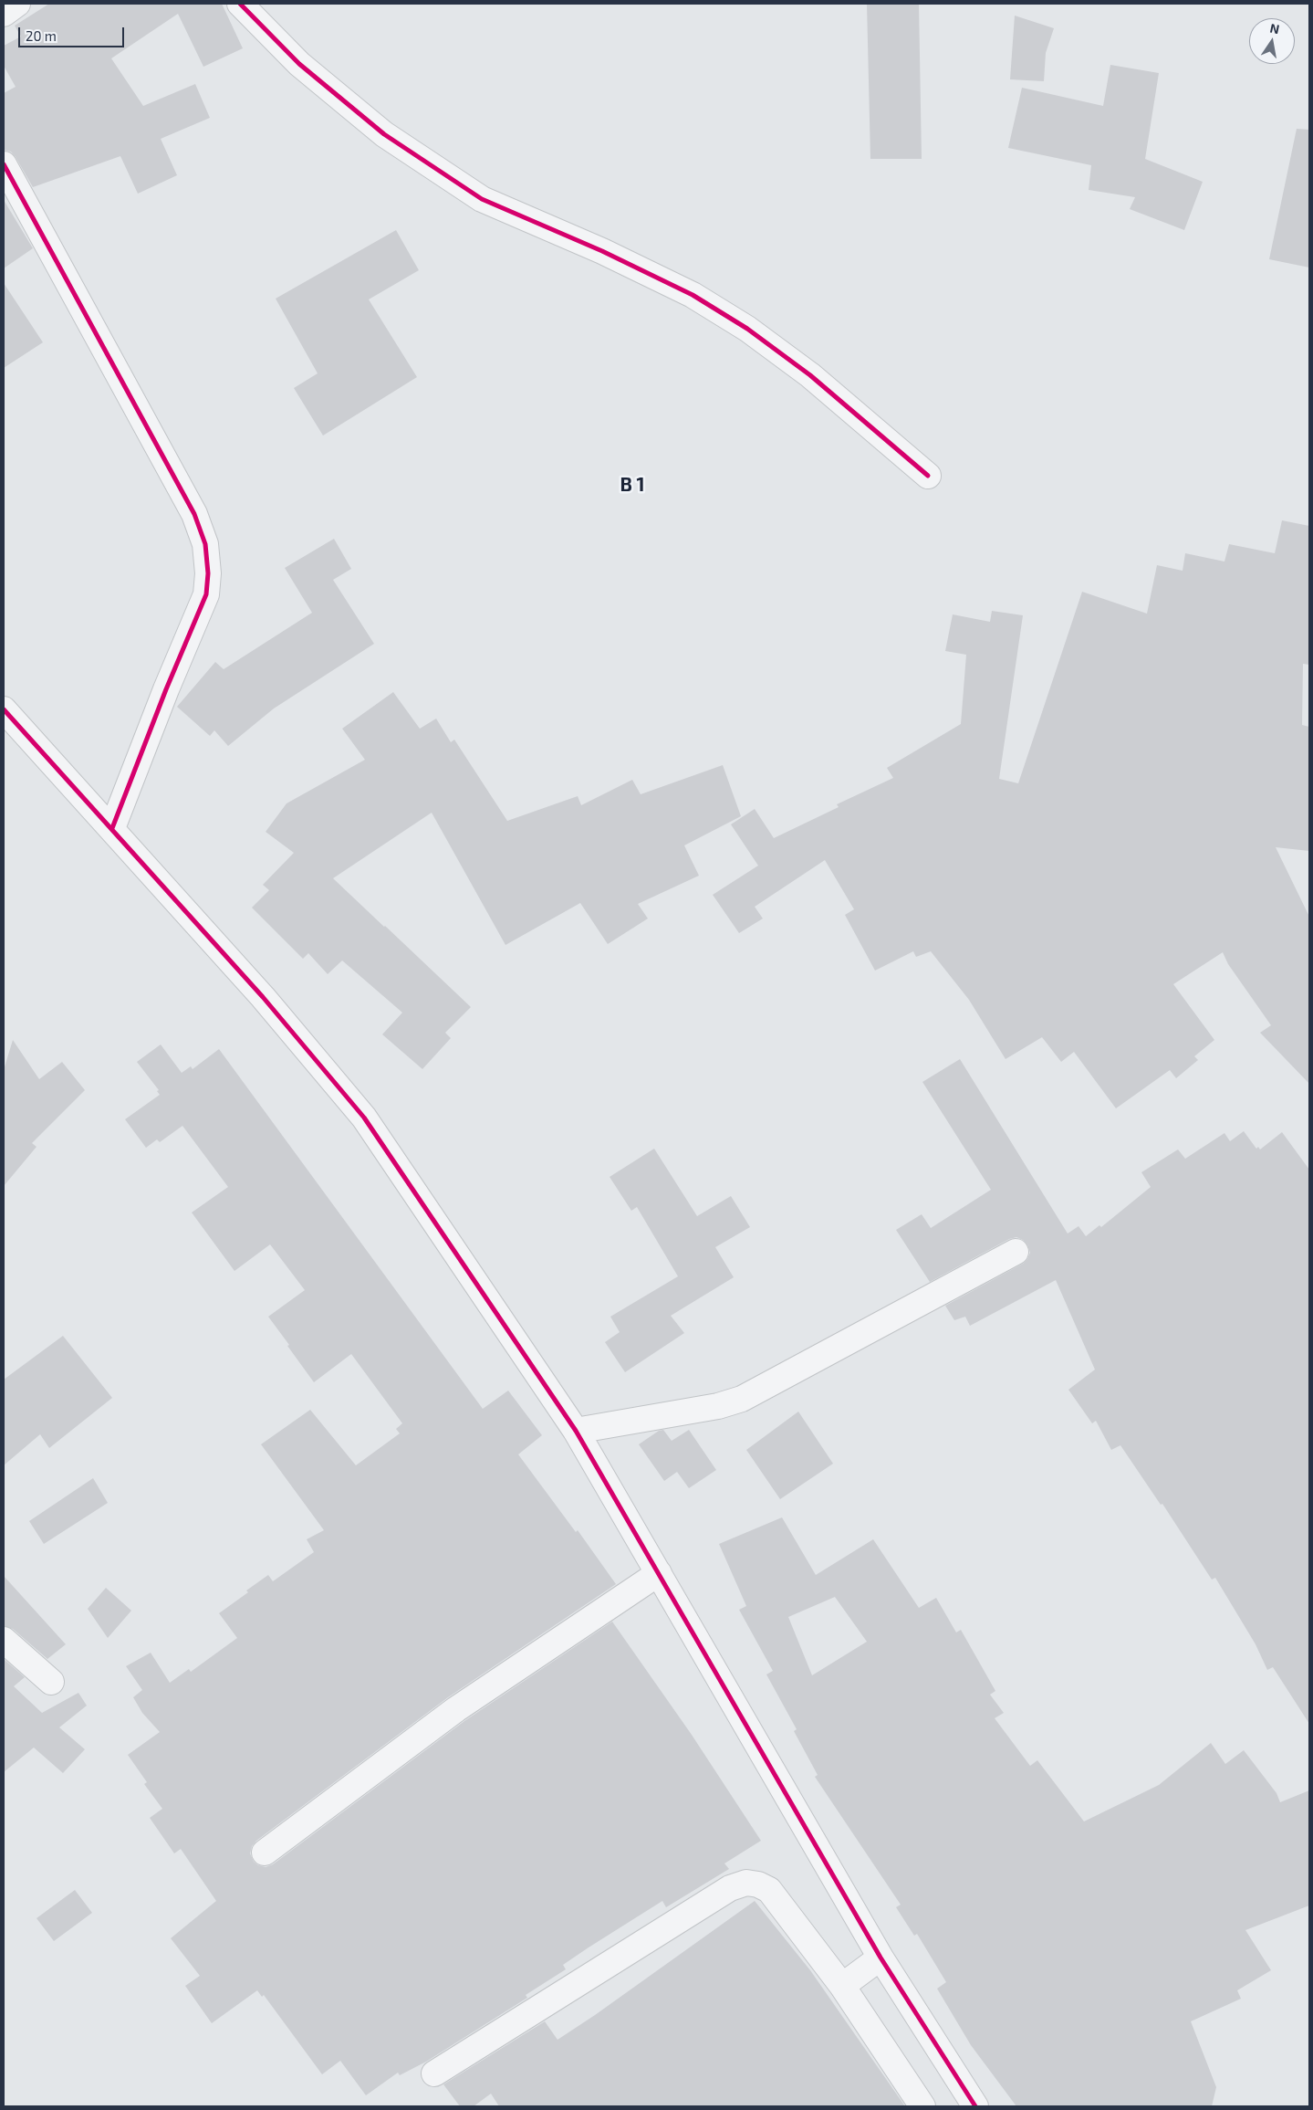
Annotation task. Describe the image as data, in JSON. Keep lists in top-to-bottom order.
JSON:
{
  "districts": ["B 1"],
  "scale_bar": "20 m",
  "north": "top"
}
